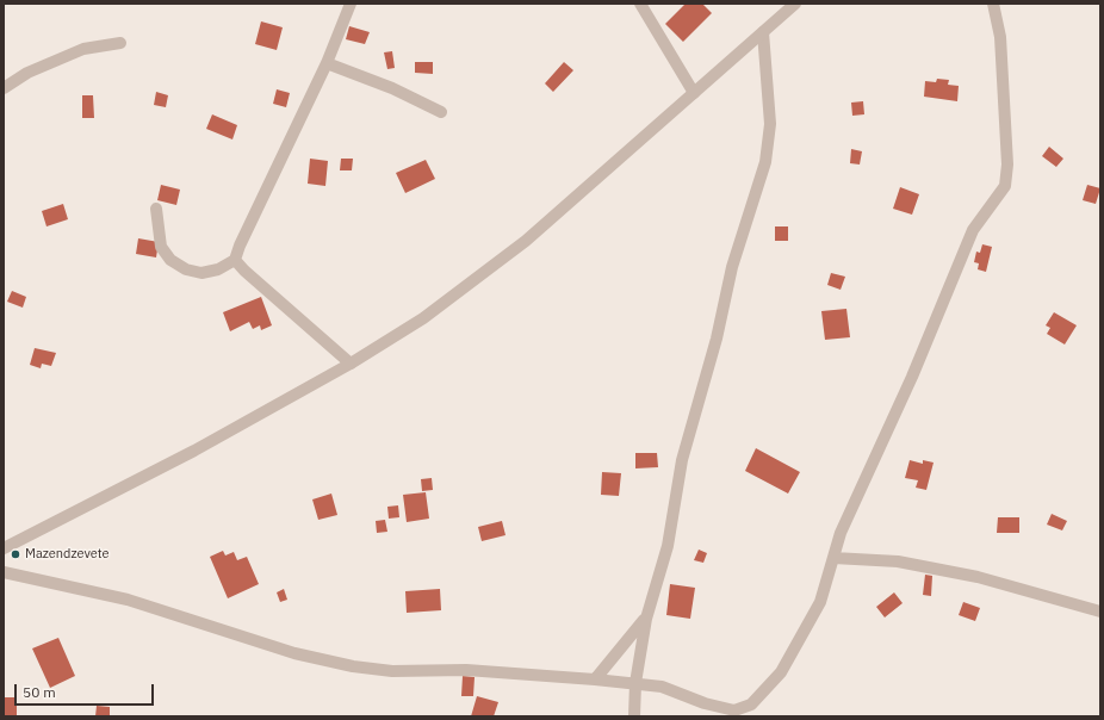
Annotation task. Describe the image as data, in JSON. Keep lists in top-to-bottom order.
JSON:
{
  "places": ["Mazendzevete"],
  "scale_bar": "50 m"
}
